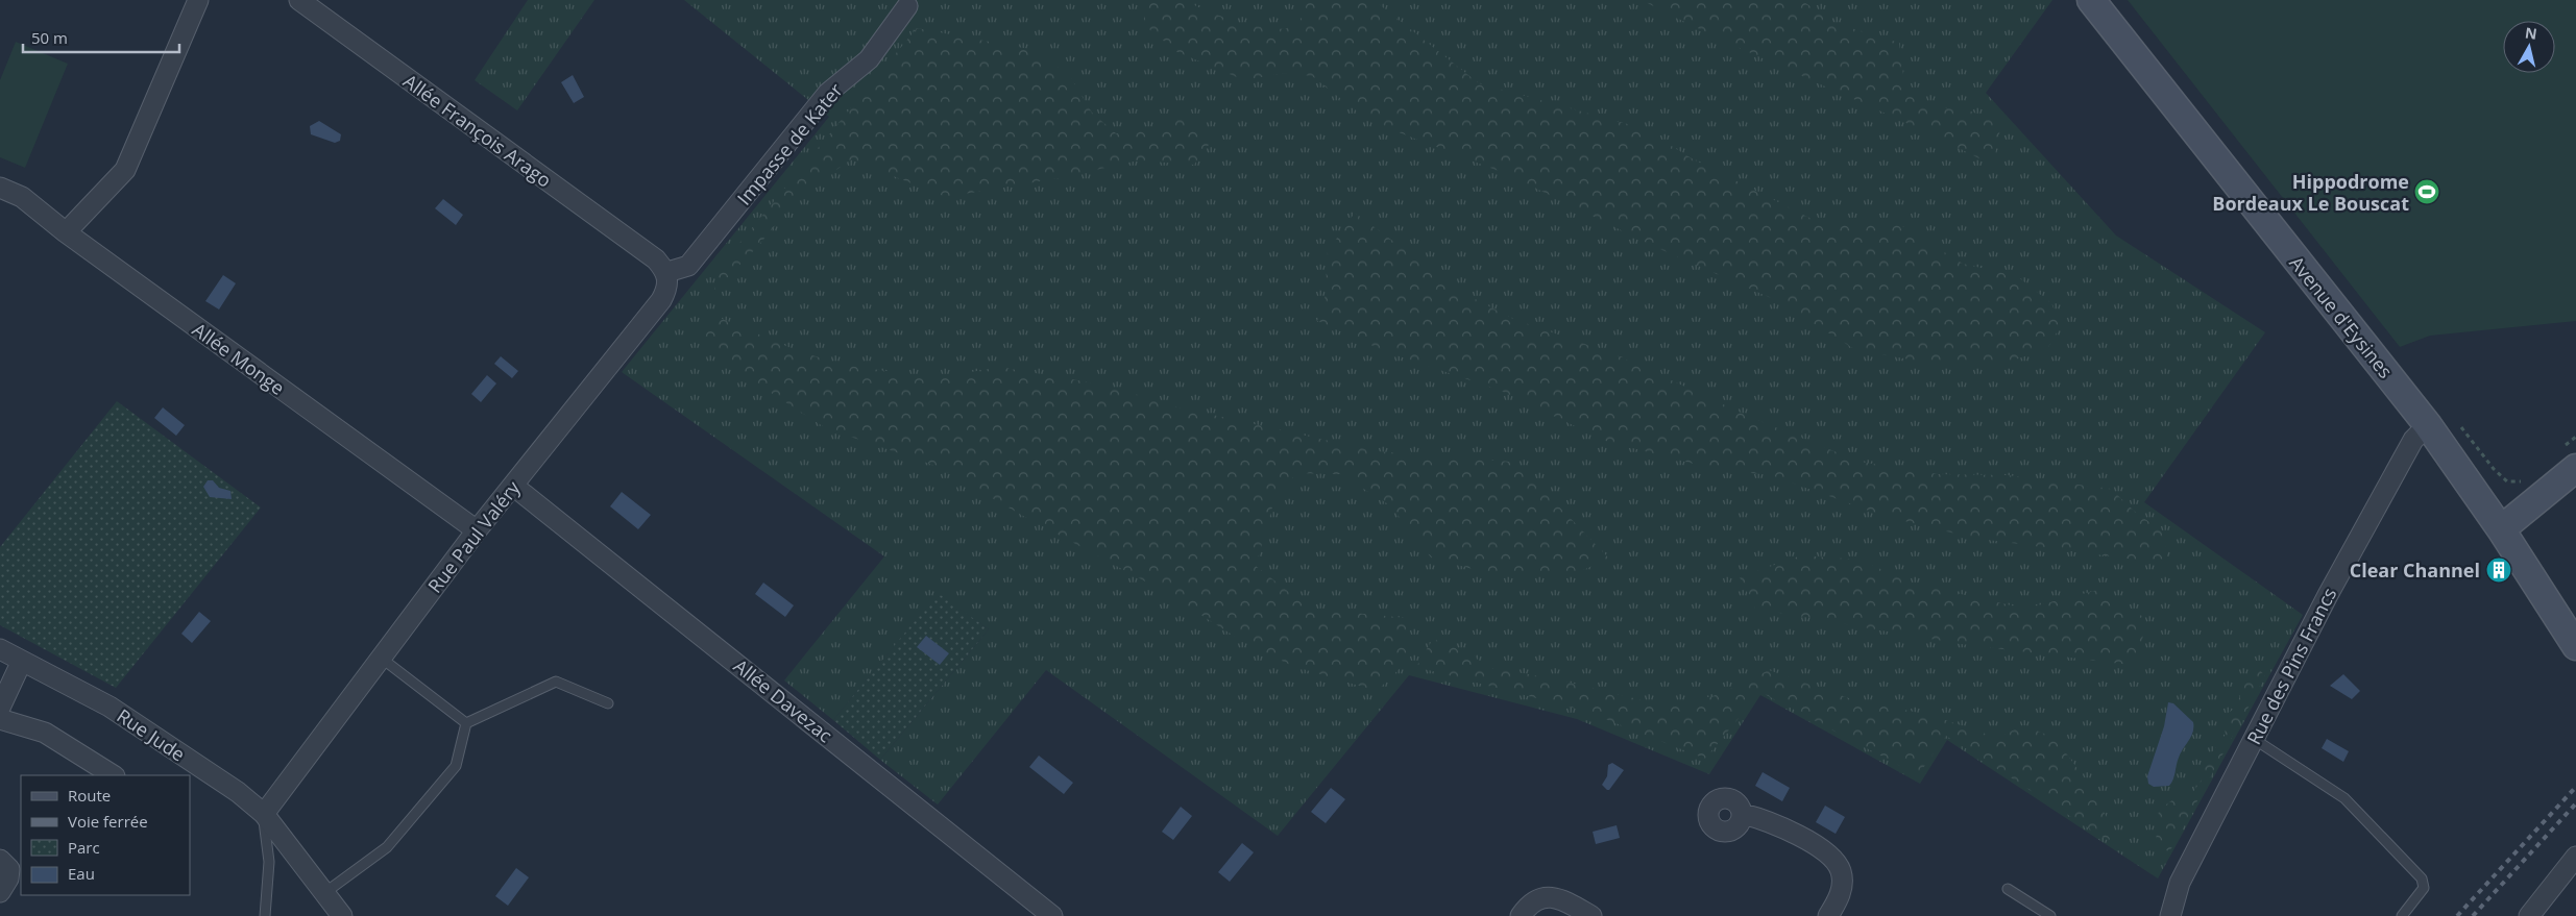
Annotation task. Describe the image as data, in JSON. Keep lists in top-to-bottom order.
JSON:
{
  "streets": {
    "street": [
      "Allée François Arago",
      "Impasse de Kater",
      "Avenue d'Eysines",
      "Allée Monge",
      "Rue Paul Valéry",
      "Rue des Pins Francs",
      "Allée Davezac",
      "Rue Jude"
    ]
  },
  "crossings": [
    ["Allée François Arago", "Impasse de Kater"],
    ["Allée François Arago", "Rue Paul Valéry"],
    ["Impasse de Kater", "Rue Paul Valéry"],
    ["Avenue d'Eysines", "Rue des Pins Francs"],
    ["Allée Monge", "Rue Paul Valéry"],
    ["Rue Paul Valéry", "Allée Davezac"],
    ["Rue Paul Valéry", "Rue Jude"]
  ],
  "places": {
    "sports": ["Hippodrome Bordeaux Le Bouscat"],
    "building": ["Clear Channel"]
  },
  "legend": [
    "Route",
    "Voie ferrée",
    "Parc",
    "Eau"
  ],
  "scale_bar": "50 m",
  "north": "top"
}
